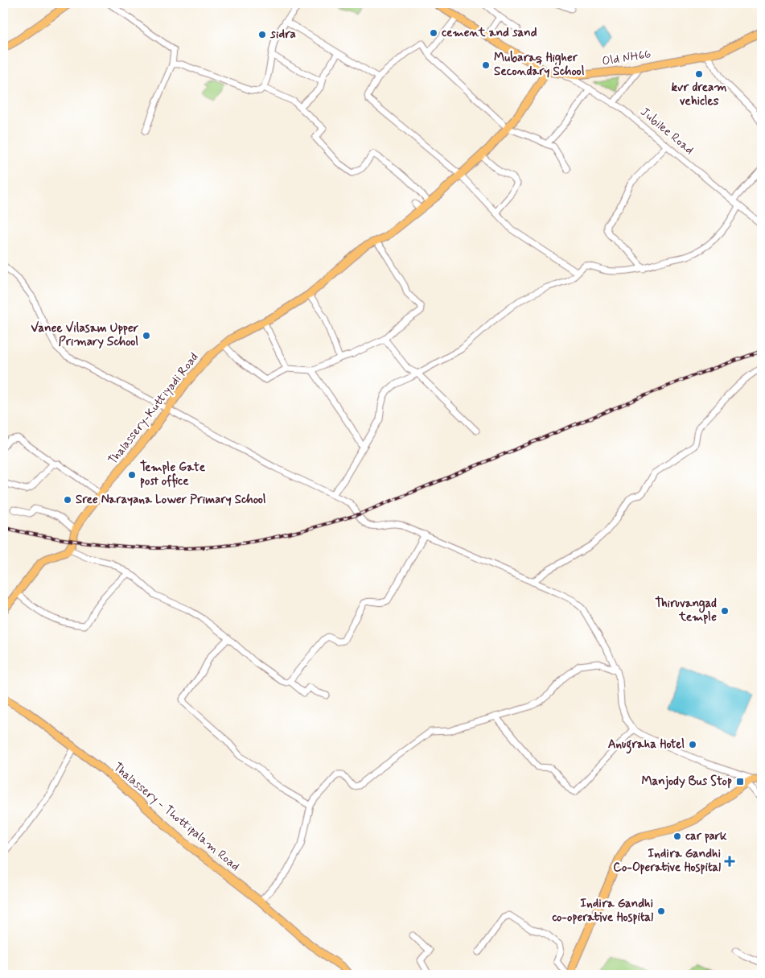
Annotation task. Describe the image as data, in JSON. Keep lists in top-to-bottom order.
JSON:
{
  "streets": {
    "main road": ["Old NH66", "Thalassery-Kuttiyadi Road", "Thalassery - Thottipalam Road"],
    "street": ["Jubilee Road"]
  },
  "crossings": [
    ["Old NH66", "Jubilee Road"],
    ["Old NH66", "Thalassery-Kuttiyadi Road"],
    ["Jubilee Road", "Thalassery-Kuttiyadi Road"]
  ],
  "places": {
    "other": [
      "cement and sand",
      "sidra",
      "Mubaraq Higher Secondary School",
      "kvr dream vehicles",
      "Vanee Vilasam Upper Primary School",
      "Temple Gate post office",
      "Sree Narayana Lower Primary School",
      "Thiruvangad temple",
      "Anugraha Hotel",
      "car park",
      "Indira Gandhi co-operative Hospital"
    ],
    "transit": ["Manjody Bus Stop"],
    "health": ["Indira Gandhi Co-Operative Hospital"]
  }
}
